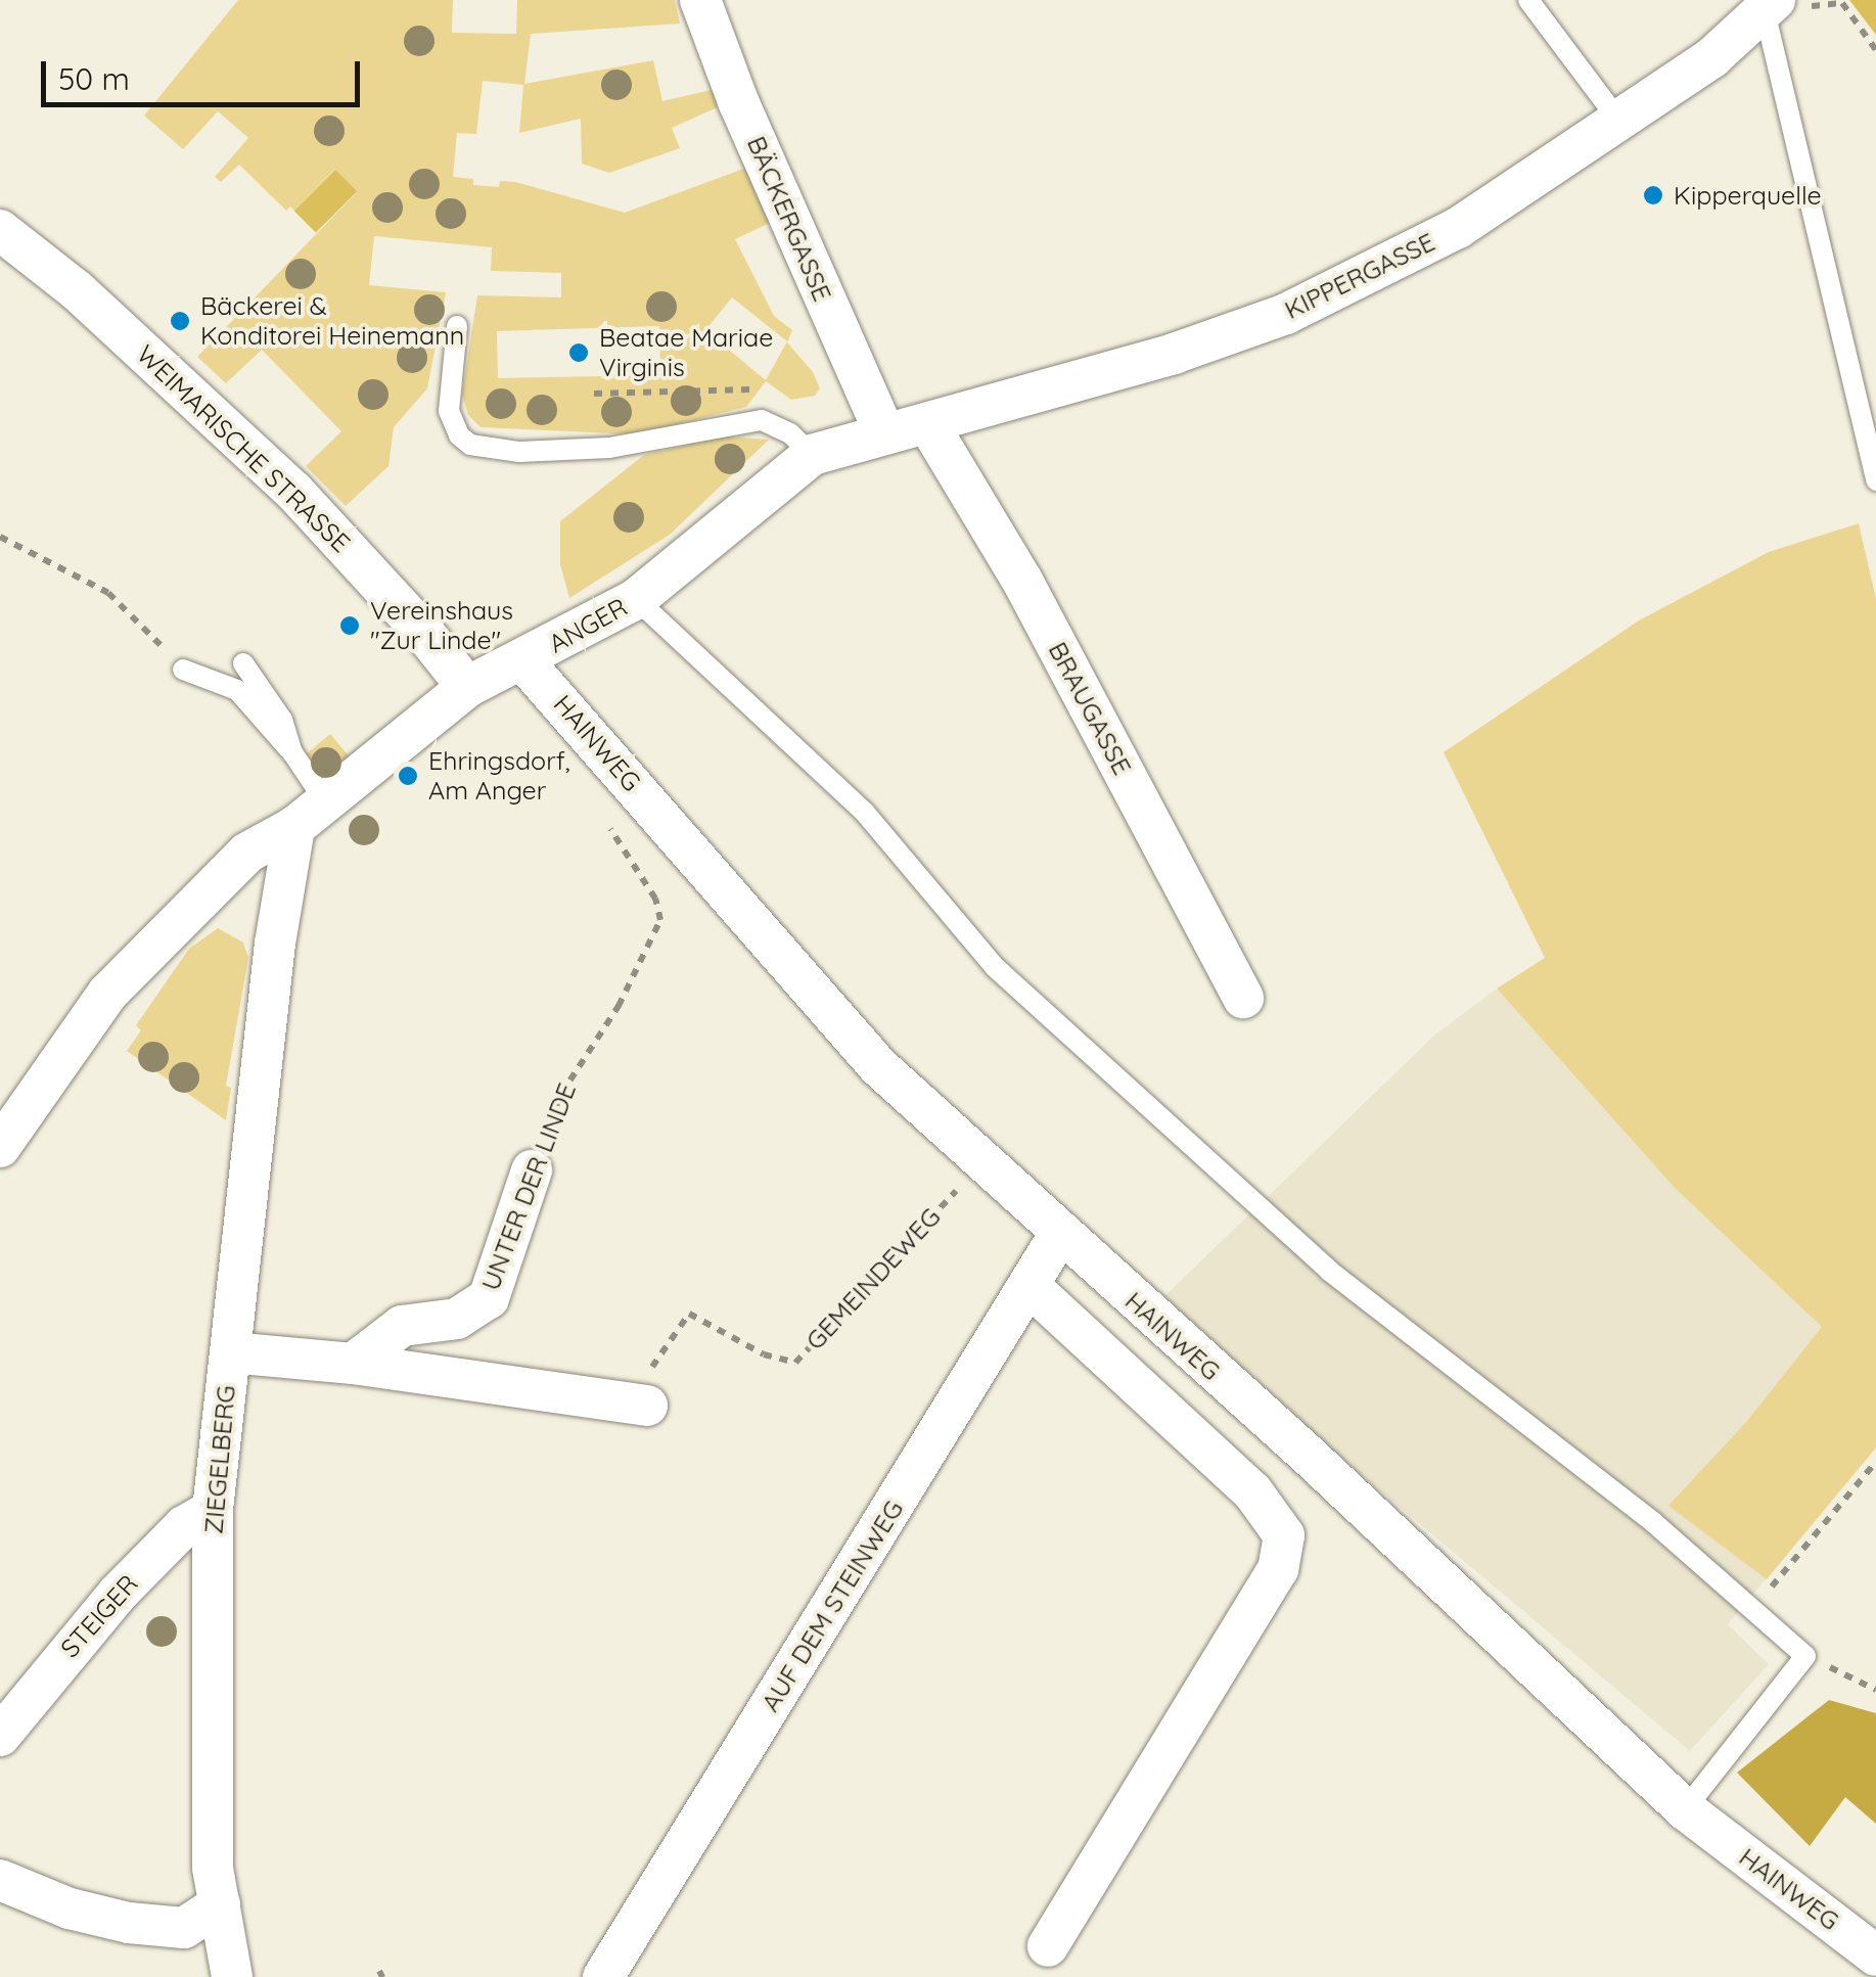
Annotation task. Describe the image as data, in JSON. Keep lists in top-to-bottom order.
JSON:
{
  "streets": {
    "street": [
      "BÄCKERGASSE",
      "KIPPERGASSE",
      "WEIMARISCHE STRASSE",
      "ANGER",
      "BRAUGASSE",
      "HAINWEG",
      "UNTER DER LINDE",
      "ZIEGELBERG",
      "AUF DEM STEINWEG",
      "STEIGER"
    ],
    "path": ["GEMEINDEWEG"]
  },
  "crossings": [
    ["BÄCKERGASSE", "KIPPERGASSE"],
    ["BÄCKERGASSE", "ANGER"],
    ["KIPPERGASSE", "ANGER"],
    ["KIPPERGASSE", "BRAUGASSE"],
    ["WEIMARISCHE STRASSE", "ANGER"],
    ["ANGER", "HAINWEG"],
    ["ANGER", "ZIEGELBERG"],
    ["HAINWEG", "GEMEINDEWEG"],
    ["HAINWEG", "AUF DEM STEINWEG"],
    ["ZIEGELBERG", "STEIGER"]
  ],
  "places": [
    "Kipperquelle",
    "Bäckerei & Konditorei Heinemann",
    "Beatae Mariae Virginis",
    "Vereinshaus \"Zur Linde\"",
    "Ehringsdorf, Am Anger"
  ],
  "scale_bar": "50 m"
}
